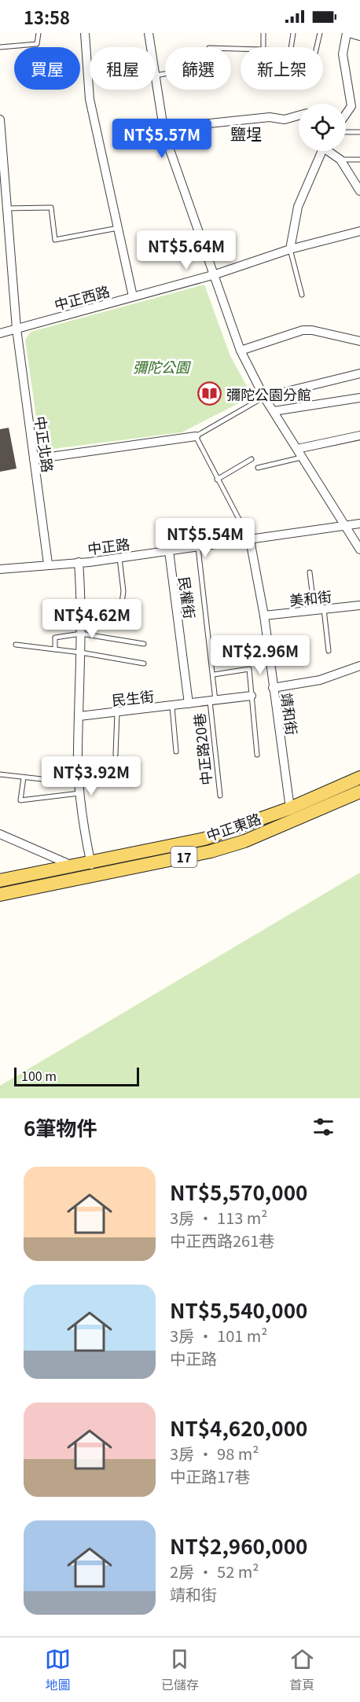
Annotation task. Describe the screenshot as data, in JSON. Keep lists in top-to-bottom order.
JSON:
{
  "streets": {
    "main road": ["中正東路", "17"],
    "street": [
      "中正西路",
      "中正北路",
      "中正路",
      "民權街",
      "美和街",
      "民生街",
      "靖和街",
      "中正路20巷"
    ]
  },
  "crossings": [
    ["中正西路", "中正北路"],
    ["中正北路", "中正路"],
    ["中正路", "民權街"],
    ["中正路", "靖和街"],
    ["中正路", "中正路20巷"],
    ["民權街", "民生街"],
    ["民權街", "中正路20巷"],
    ["美和街", "靖和街"],
    ["民生街", "中正路20巷"],
    ["靖和街", "中正東路"]
  ],
  "districts": ["鹽埕"],
  "parks": ["彌陀公園"],
  "places": {
    "library": ["彌陀公園分館"]
  },
  "scale_bar": "100 m",
  "page": {
    "status": "13:58",
    "chip": [
      "買屋",
      "租屋",
      "篩選",
      "新上架"
    ],
    "price": [
      "NT$5.57M",
      "NT$5.64M",
      "NT$5.54M",
      "NT$4.62M",
      "NT$2.96M",
      "NT$3.92M"
    ],
    "scale": "100 m",
    "heading": "6筆物件",
    "list": [
      {
        "name": "NT$5,570,000",
        "note": "3房 · 113 m² · 中正西路261巷"
      },
      {
        "name": "NT$5,540,000",
        "note": "3房 · 101 m² · 中正路"
      },
      {
        "name": "NT$4,620,000",
        "note": "3房 · 98 m² · 中正路17巷"
      },
      {
        "name": "NT$2,960,000",
        "note": "2房 · 52 m² · 靖和街"
      }
    ],
    "tabs": ["地圖", "已儲存", "首頁"]
  }
}
